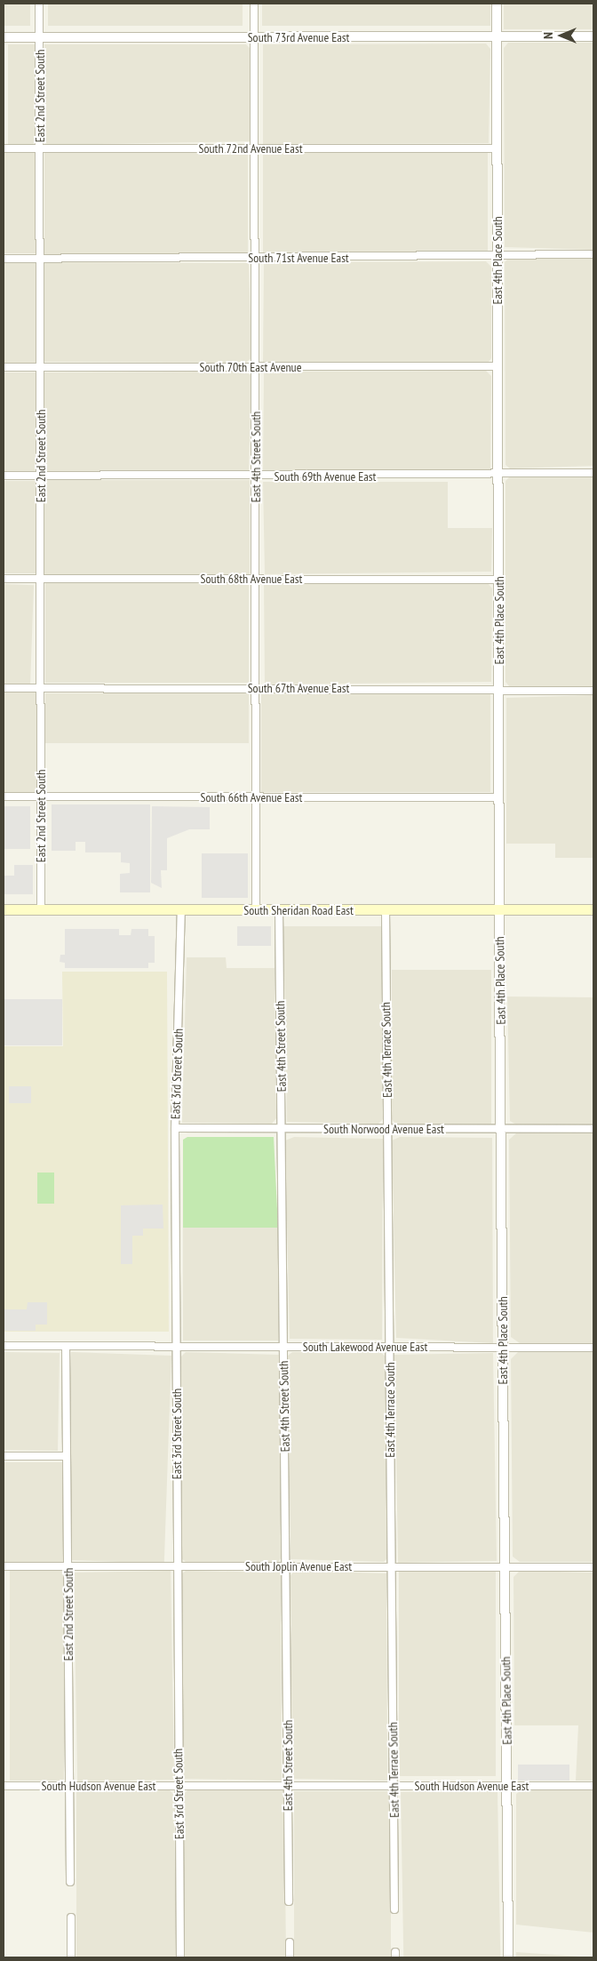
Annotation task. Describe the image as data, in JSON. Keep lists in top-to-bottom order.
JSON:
{
  "streets": {
    "main road": ["South Sheridan Road East"],
    "street": [
      "South 73rd Avenue East",
      "East 2nd Street South",
      "South 72nd Avenue East",
      "South 71st Avenue East",
      "East 4th Place South",
      "South 70th East Avenue",
      "East 4th Street South",
      "South 69th Avenue East",
      "South 68th Avenue East",
      "South 67th Avenue East",
      "South 66th Avenue East",
      "East 4th Terrace South",
      "East 3rd Street South",
      "South Norwood Avenue East",
      "South Lakewood Avenue East",
      "South Joplin Avenue East",
      "South Hudson Avenue East"
    ]
  },
  "crossings": [
    ["South 73rd Avenue East", "East 2nd Street South"],
    ["South 73rd Avenue East", "East 4th Place South"],
    ["South 73rd Avenue East", "East 4th Street South"],
    ["East 2nd Street South", "South 72nd Avenue East"],
    ["East 2nd Street South", "South 71st Avenue East"],
    ["East 2nd Street South", "South 70th East Avenue"],
    ["East 2nd Street South", "South 69th Avenue East"],
    ["East 2nd Street South", "South 68th Avenue East"],
    ["East 2nd Street South", "South 67th Avenue East"],
    ["East 2nd Street South", "South 66th Avenue East"],
    ["East 2nd Street South", "South Sheridan Road East"],
    ["East 2nd Street South", "South Lakewood Avenue East"],
    ["East 2nd Street South", "South Joplin Avenue East"],
    ["East 2nd Street South", "South Hudson Avenue East"],
    ["South 72nd Avenue East", "East 4th Place South"],
    ["South 72nd Avenue East", "East 4th Street South"],
    ["South 71st Avenue East", "East 4th Place South"],
    ["South 71st Avenue East", "East 4th Street South"],
    ["East 4th Place South", "South 70th East Avenue"],
    ["East 4th Place South", "South 69th Avenue East"],
    ["East 4th Place South", "South 68th Avenue East"],
    ["East 4th Place South", "South 67th Avenue East"],
    ["East 4th Place South", "South 66th Avenue East"],
    ["East 4th Place South", "South Sheridan Road East"],
    ["East 4th Place South", "South Norwood Avenue East"],
    ["East 4th Place South", "South Lakewood Avenue East"],
    ["East 4th Place South", "South Joplin Avenue East"],
    ["East 4th Place South", "South Hudson Avenue East"],
    ["South 70th East Avenue", "East 4th Street South"],
    ["East 4th Street South", "South 69th Avenue East"],
    ["East 4th Street South", "South 68th Avenue East"],
    ["East 4th Street South", "South 67th Avenue East"],
    ["East 4th Street South", "South 66th Avenue East"],
    ["East 4th Street South", "South Sheridan Road East"],
    ["East 4th Street South", "South Norwood Avenue East"],
    ["East 4th Street South", "South Lakewood Avenue East"],
    ["East 4th Street South", "South Joplin Avenue East"],
    ["East 4th Street South", "South Hudson Avenue East"],
    ["South Sheridan Road East", "East 4th Terrace South"],
    ["South Sheridan Road East", "East 3rd Street South"],
    ["East 4th Terrace South", "South Norwood Avenue East"],
    ["East 4th Terrace South", "South Lakewood Avenue East"],
    ["East 4th Terrace South", "South Joplin Avenue East"],
    ["East 4th Terrace South", "South Hudson Avenue East"],
    ["East 3rd Street South", "South Norwood Avenue East"],
    ["East 3rd Street South", "South Lakewood Avenue East"],
    ["East 3rd Street South", "South Joplin Avenue East"],
    ["East 3rd Street South", "South Hudson Avenue East"]
  ],
  "north": "left"
}
